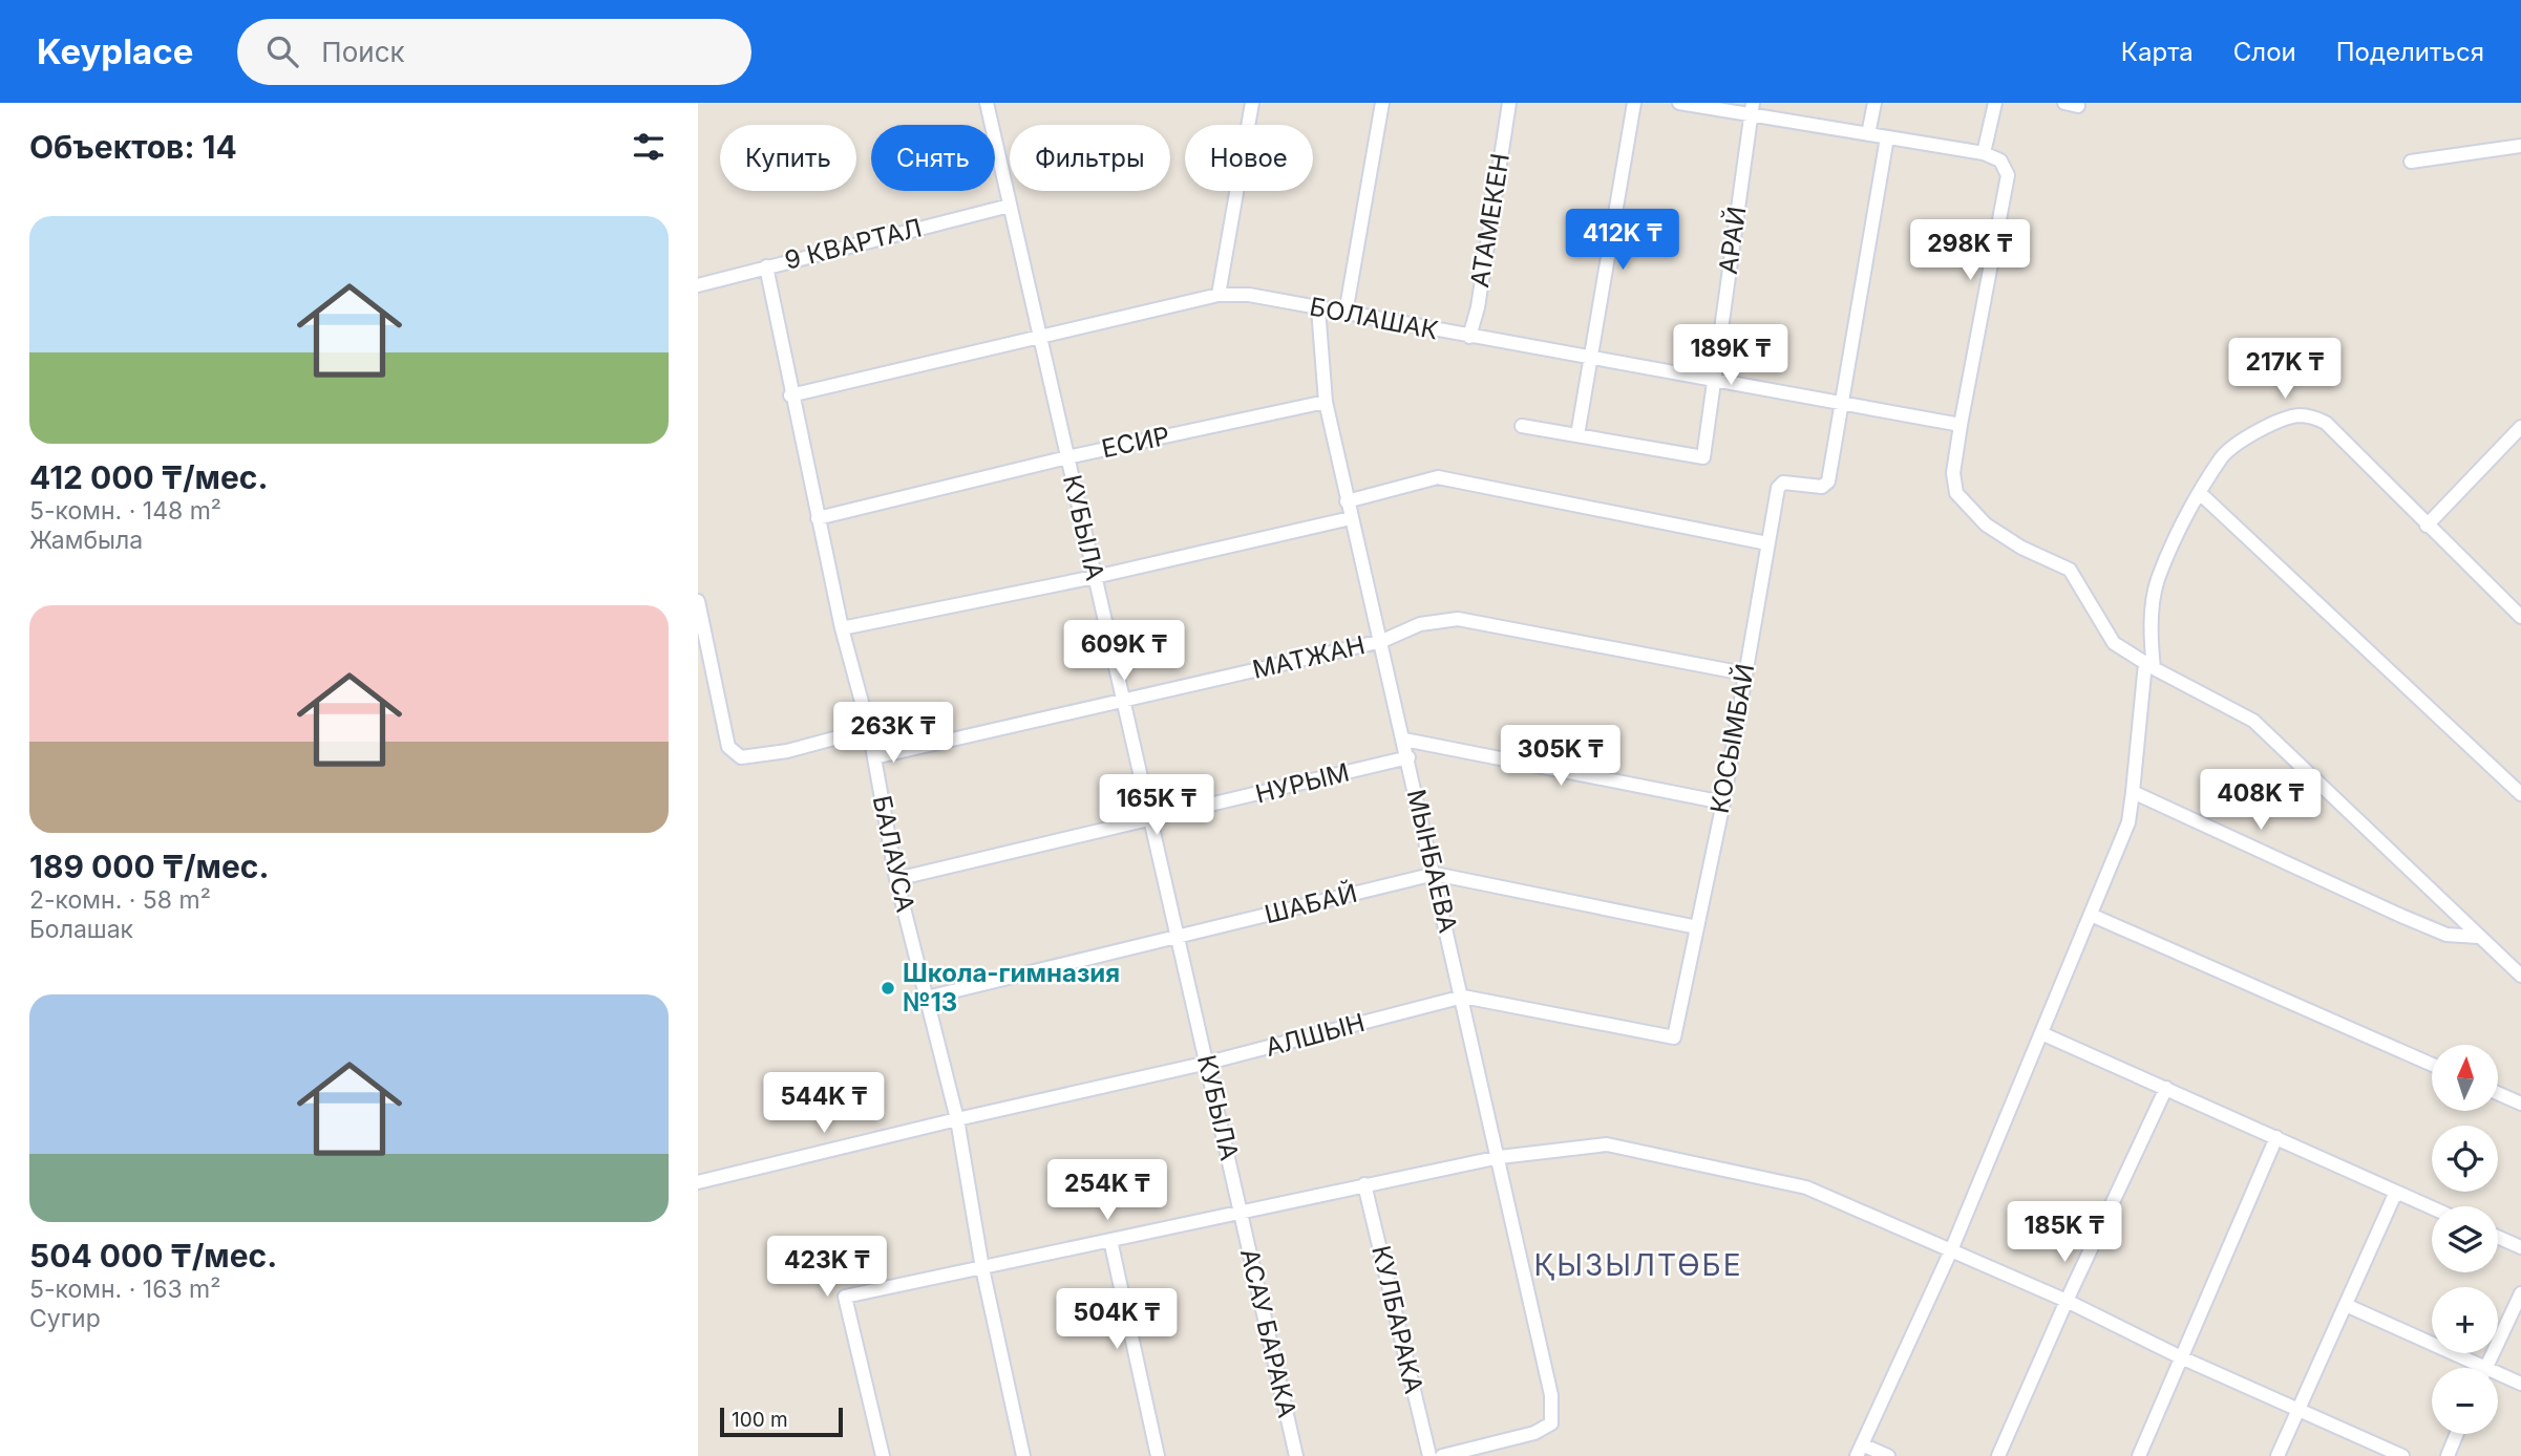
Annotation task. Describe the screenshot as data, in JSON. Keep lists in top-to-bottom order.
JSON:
{
  "streets": {
    "street": [
      "АТАМЕКЕН",
      "АРАЙ",
      "9 КВАРТАЛ",
      "БОЛАШАК",
      "ЕСИР",
      "КУБЫЛА",
      "МАТЖАН",
      "КОСЫМБАЙ",
      "НУРЫМ",
      "БАЛАУСА",
      "МЫНБАЕВА",
      "ШАБАЙ",
      "АЛШЫН",
      "КУЛБАРАКА",
      "АСАУ БАРАКА"
    ]
  },
  "crossings": [
    ["АТАМЕКЕН", "БОЛАШАК"],
    ["АРАЙ", "БОЛАШАК"],
    ["9 КВАРТАЛ", "КУБЫЛА"],
    ["9 КВАРТАЛ", "БАЛАУСА"],
    ["БОЛАШАК", "КУБЫЛА"],
    ["БОЛАШАК", "КОСЫМБАЙ"],
    ["БОЛАШАК", "БАЛАУСА"],
    ["БОЛАШАК", "МЫНБАЕВА"],
    ["ЕСИР", "КУБЫЛА"],
    ["ЕСИР", "БАЛАУСА"],
    ["ЕСИР", "МЫНБАЕВА"],
    ["КУБЫЛА", "МАТЖАН"],
    ["КУБЫЛА", "НУРЫМ"],
    ["КУБЫЛА", "ШАБАЙ"],
    ["КУБЫЛА", "АЛШЫН"],
    ["КУБЫЛА", "АСАУ БАРАКА"],
    ["МАТЖАН", "КОСЫМБАЙ"],
    ["МАТЖАН", "БАЛАУСА"],
    ["МАТЖАН", "МЫНБАЕВА"],
    ["КОСЫМБАЙ", "ШАБАЙ"],
    ["КОСЫМБАЙ", "АЛШЫН"],
    ["НУРЫМ", "БАЛАУСА"],
    ["НУРЫМ", "МЫНБАЕВА"],
    ["БАЛАУСА", "ШАБАЙ"],
    ["БАЛАУСА", "АЛШЫН"],
    ["МЫНБАЕВА", "ШАБАЙ"],
    ["МЫНБАЕВА", "АЛШЫН"]
  ],
  "districts": ["ҚЫЗЫЛТӨБЕ"],
  "places": ["Школа-гимназия №13"],
  "scale_bar": "100 m",
  "north": "top",
  "page": {
    "header": "Keyplace",
    "search": "Поиск",
    "nav": ["Карта", "Слои", "Поделиться"],
    "heading": "Объектов: 14",
    "chip": [
      "Купить",
      "Снять",
      "Фильтры",
      "Новое"
    ],
    "list": [
      {
        "name": "412 000 ₸/мес.",
        "note": "5-комн. · 148 m² · Жамбыла"
      },
      {
        "name": "189 000 ₸/мес.",
        "note": "2-комн. · 58 m² · Болашак"
      },
      {
        "name": "504 000 ₸/мес.",
        "note": "5-комн. · 163 m² · Сугир"
      }
    ],
    "price": [
      "412K ₸",
      "298K ₸",
      "189K ₸",
      "217K ₸",
      "609K ₸",
      "263K ₸",
      "305K ₸",
      "408K ₸",
      "165K ₸",
      "544K ₸",
      "254K ₸",
      "185K ₸",
      "423K ₸",
      "504K ₸"
    ],
    "map_buttons": ["+", "−"],
    "scale": "100 m"
  }
}
